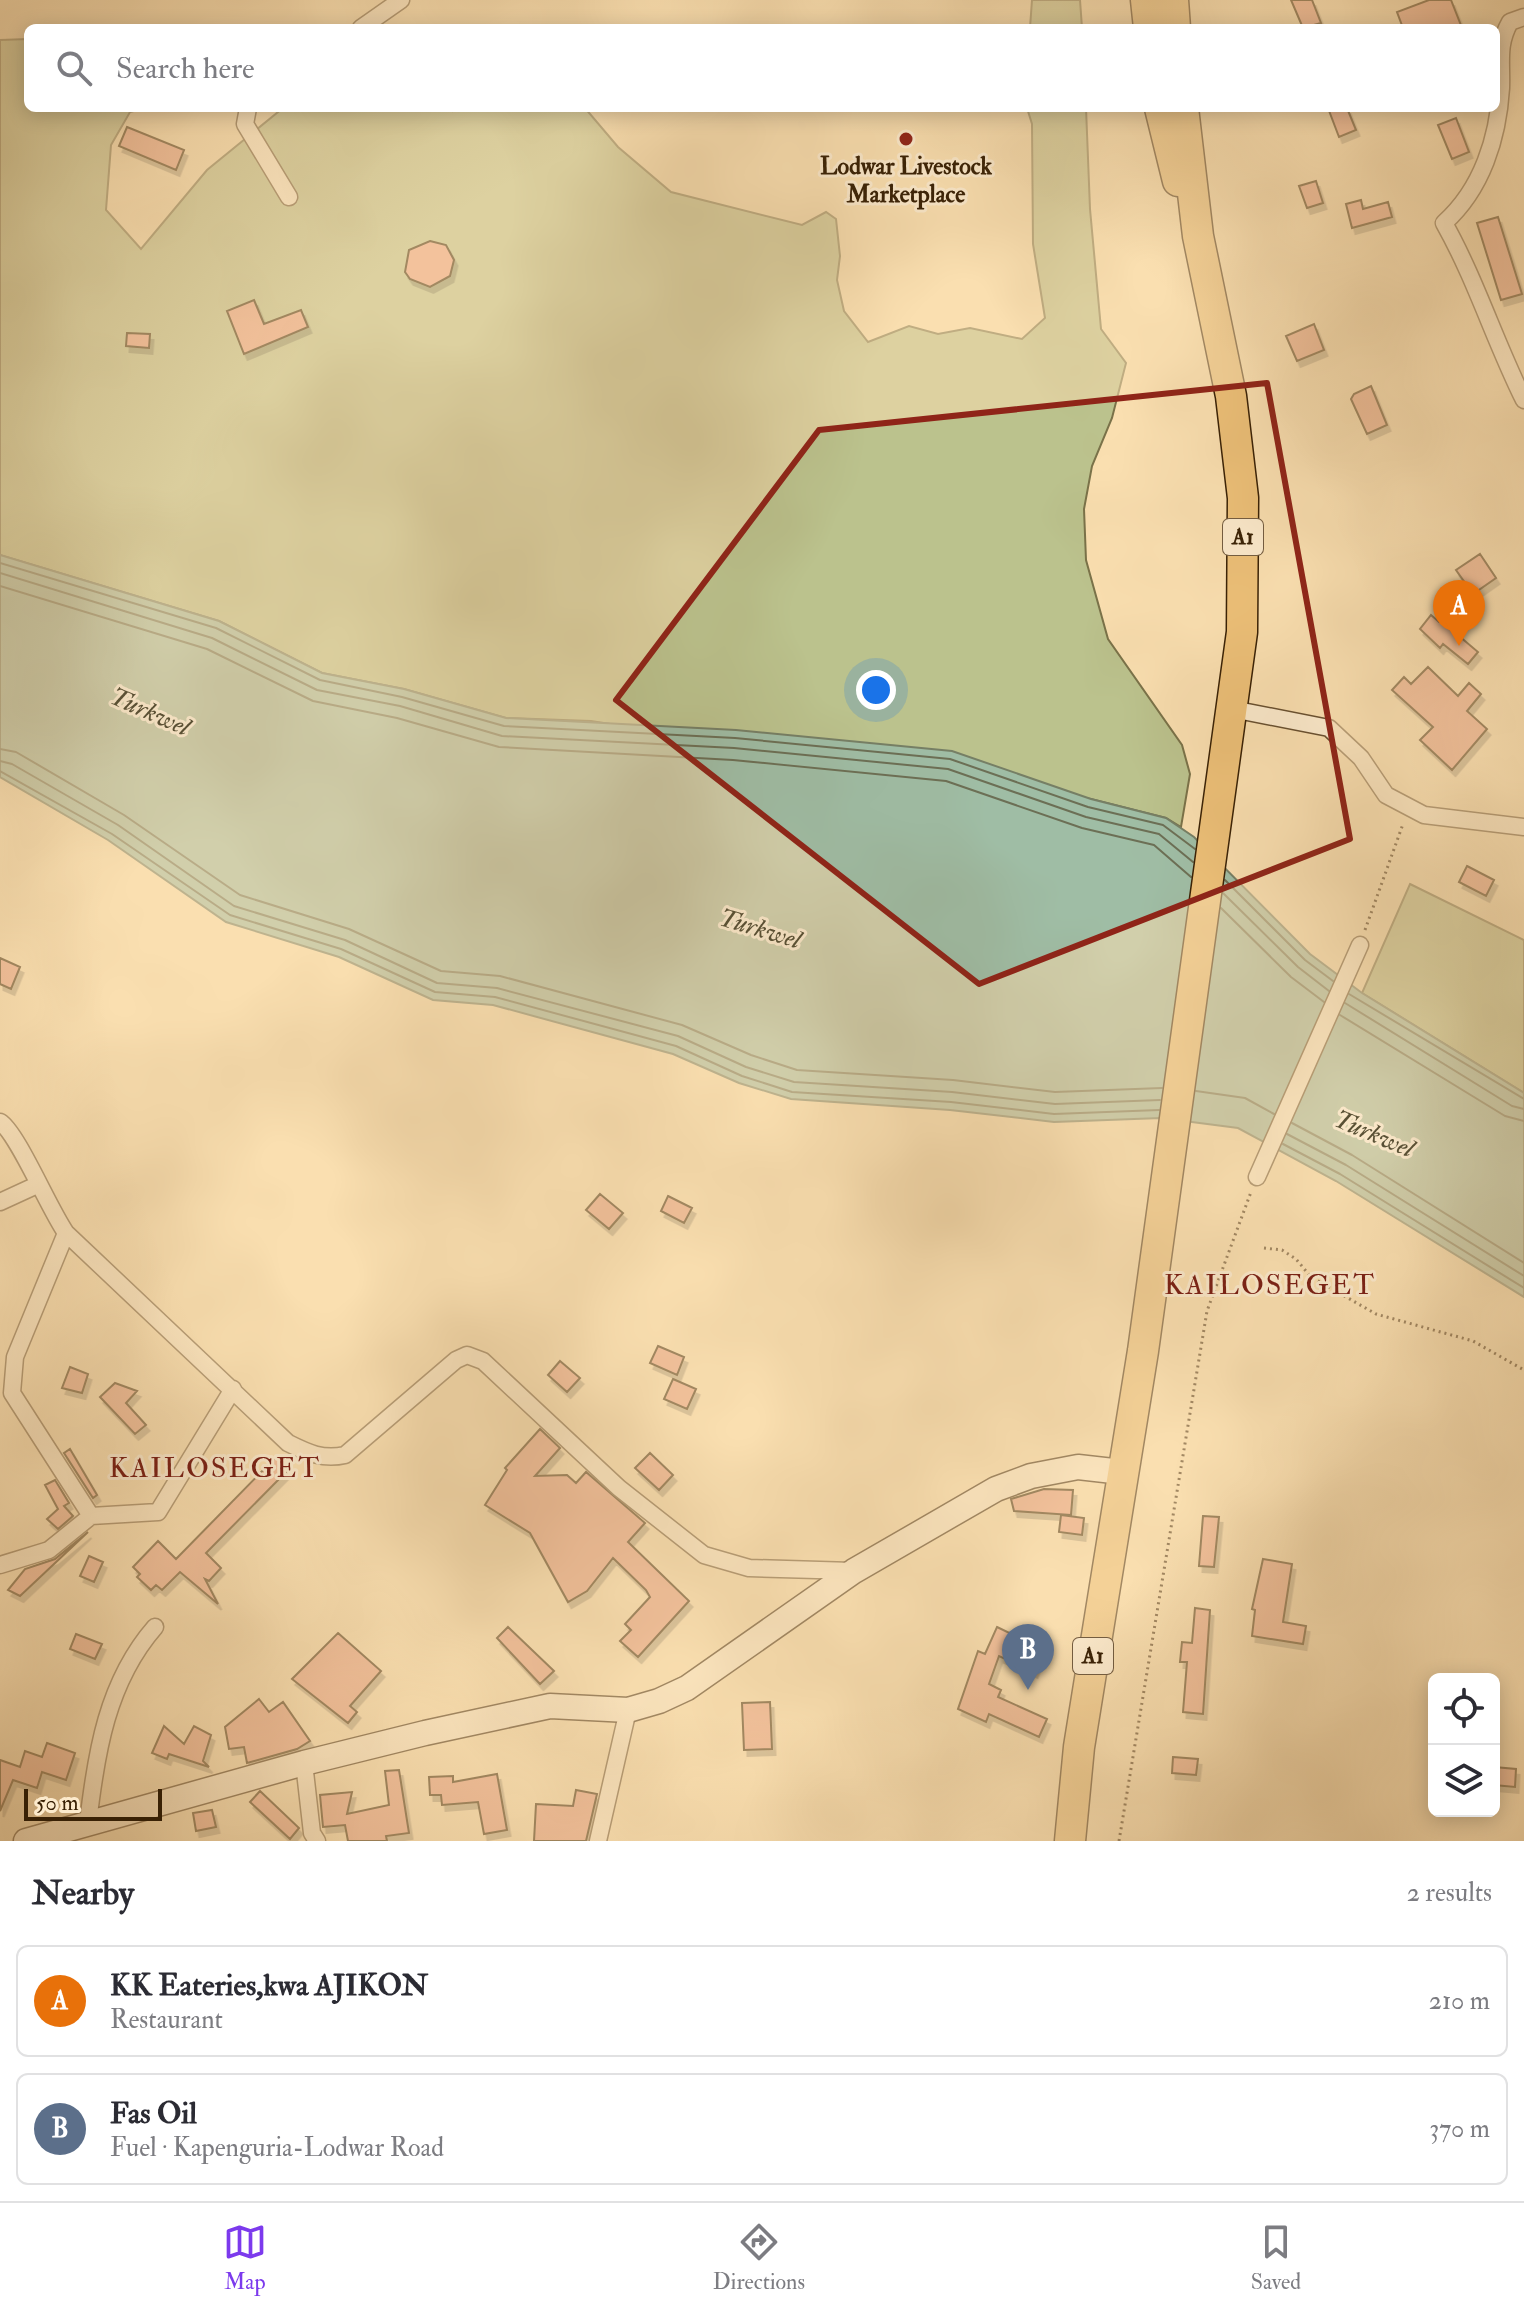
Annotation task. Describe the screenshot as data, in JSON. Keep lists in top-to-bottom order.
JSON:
{
  "streets": {
    "highway": ["A1"]
  },
  "districts": ["KAILOSEGET", "KAILOSEGET"],
  "water": ["Turkwel"],
  "places": ["Lodwar Livestock Marketplace"],
  "scale_bar": "50 m",
  "page": {
    "search": "Search here",
    "pins": ["A", "B"],
    "scale": "50 m",
    "heading": ["Nearby", "2 results"],
    "list": [
      {
        "mark": "A",
        "name": "KK Eateries,kwa AJIKON",
        "note": "Restaurant",
        "value": "210 m"
      },
      {
        "mark": "B",
        "name": "Fas Oil",
        "note": "Fuel · Kapenguria-Lodwar Road",
        "value": "370 m"
      }
    ],
    "nav": ["Map", "Directions", "Saved"]
  }
}
